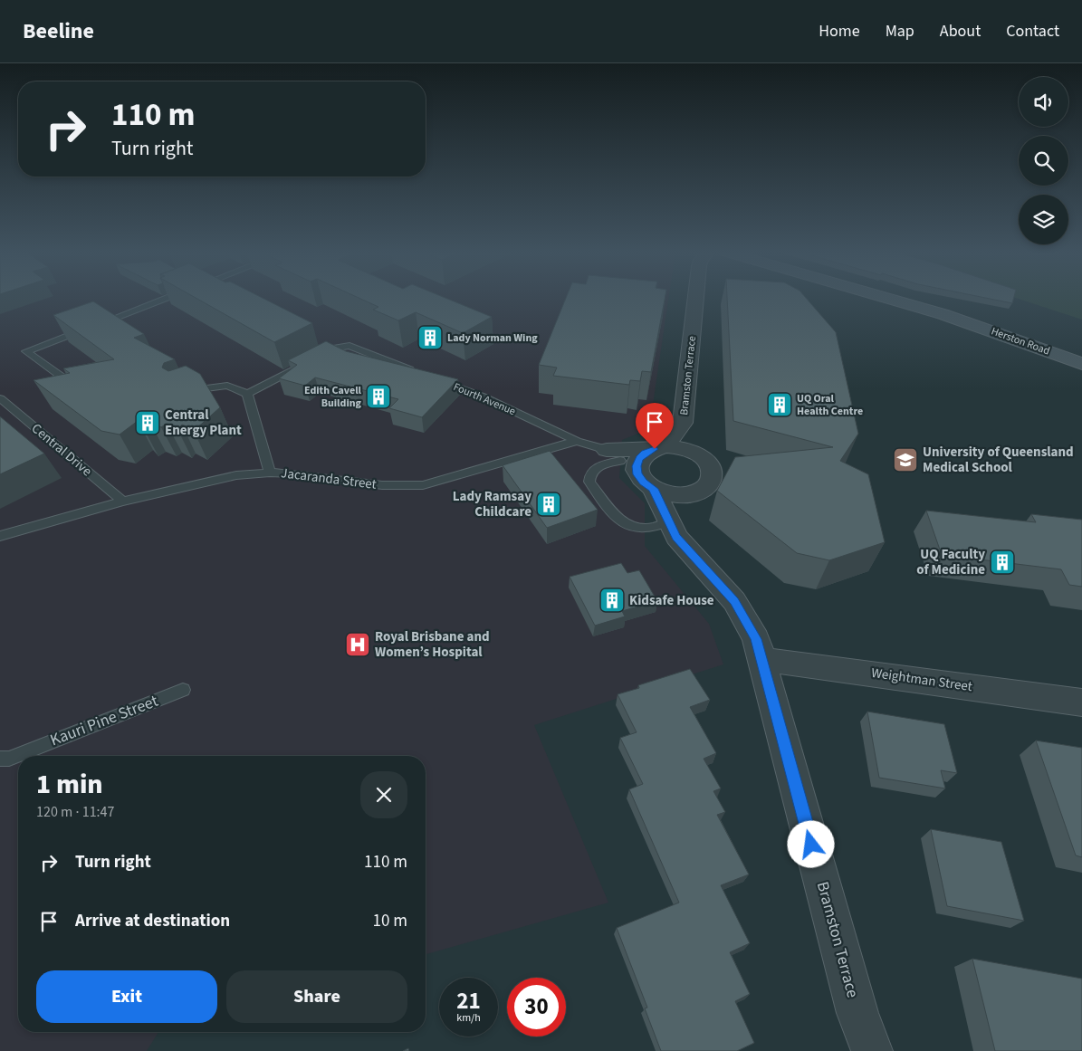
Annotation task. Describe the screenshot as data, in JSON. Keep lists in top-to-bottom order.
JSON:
{
  "streets": {
    "main road": ["Herston Road"],
    "street": ["Bramston Terrace", "Fourth Avenue", "Weightman Street"],
    "lane": ["Central Drive", "Jacaranda Street", "Kauri Pine Street"]
  },
  "crossings": [
    ["Bramston Terrace", "Fourth Avenue"],
    ["Bramston Terrace", "Weightman Street"],
    ["Fourth Avenue", "Jacaranda Street"],
    ["Central Drive", "Jacaranda Street"]
  ],
  "places": {
    "building": [
      "Lady Norman Wing",
      "Edith Cavell Building",
      "UQ Oral Health Centre",
      "Central Energy Plant",
      "Lady Ramsay Childcare",
      "UQ Faculty of Medicine",
      "Kidsafe House"
    ],
    "school or university": ["University of Queensland Medical School"],
    "hospital": ["Royal Brisbane and Women’s Hospital"]
  },
  "page": {
    "header": "Beeline",
    "nav": [
      "Home",
      "Map",
      "About",
      "Contact"
    ],
    "turn": ["110 m", "Turn right"],
    "heading": ["1 min", "120 m · 11:47"],
    "list": [
      {
        "name": "Turn right",
        "value": "110 m"
      },
      {
        "name": "Arrive at destination",
        "value": "10 m"
      }
    ],
    "buttons": ["Exit", "Share"],
    "speed": "21 km/h",
    "limit": "30"
  }
}
